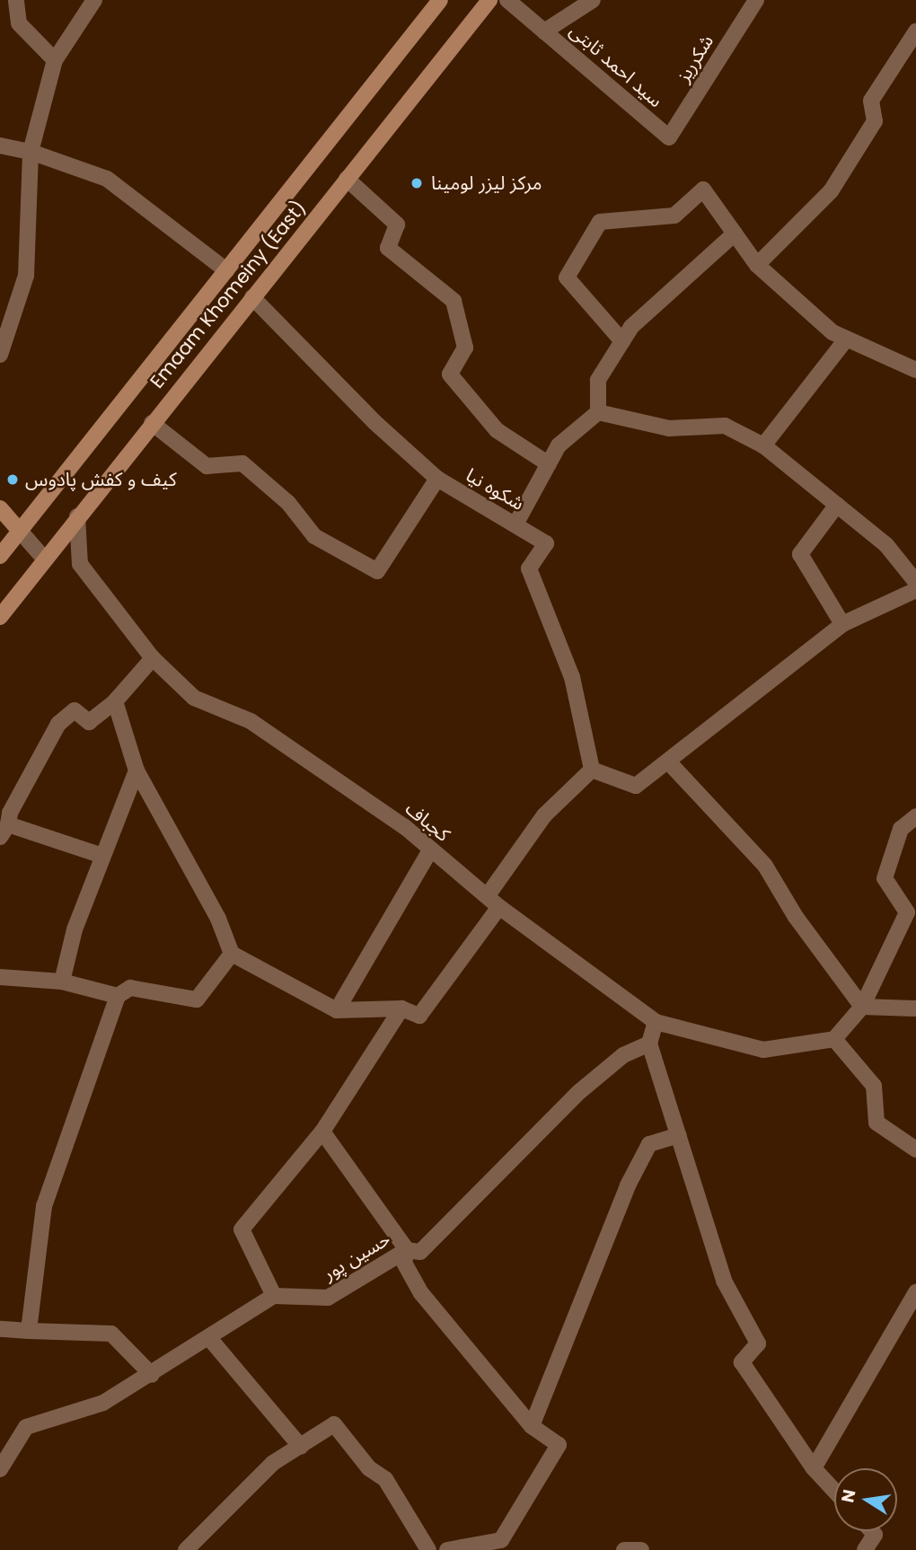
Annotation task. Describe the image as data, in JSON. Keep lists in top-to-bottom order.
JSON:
{
  "streets": {
    "main road": ["Emaam Khomeiny (East)"],
    "street": [
      "شکرریز",
      "سید احمد ثابتی",
      "شکوه نیا",
      "کجباف",
      "حسین پور"
    ]
  },
  "crossings": [
    ["شکرریز", "سید احمد ثابتی"],
    ["Emaam Khomeiny (East)", "شکوه نیا"],
    ["Emaam Khomeiny (East)", "کجباف"]
  ],
  "places": ["مرکز لیزر لومینا", "کیف و کفش پادوس"],
  "north": "left"
}
